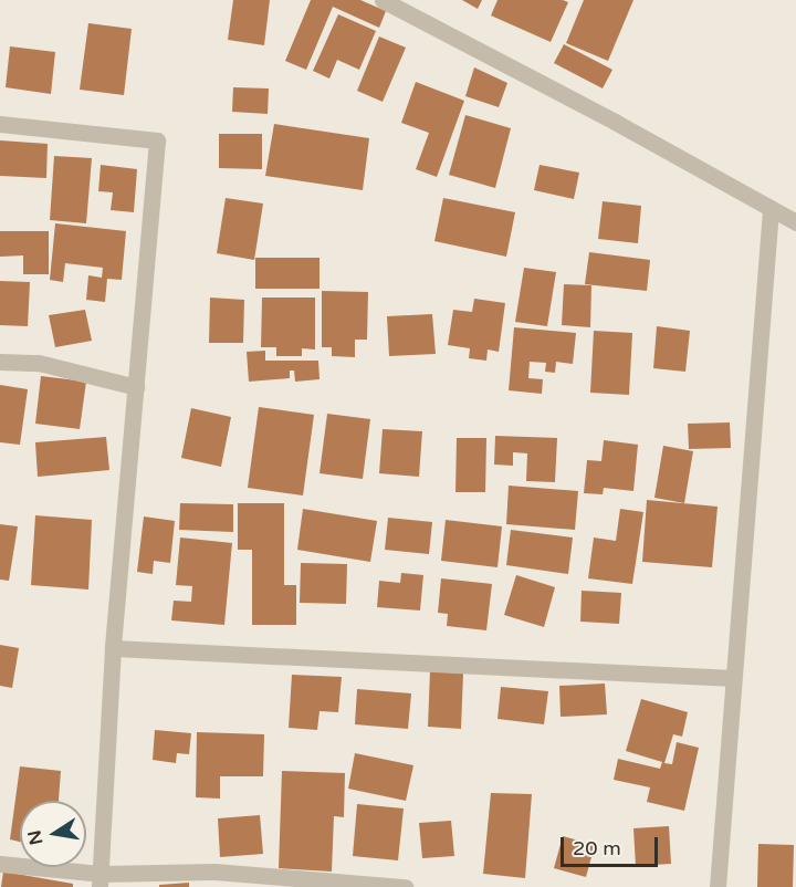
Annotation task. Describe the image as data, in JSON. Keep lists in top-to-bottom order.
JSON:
{
  "scale_bar": "20 m",
  "north": "left"
}
